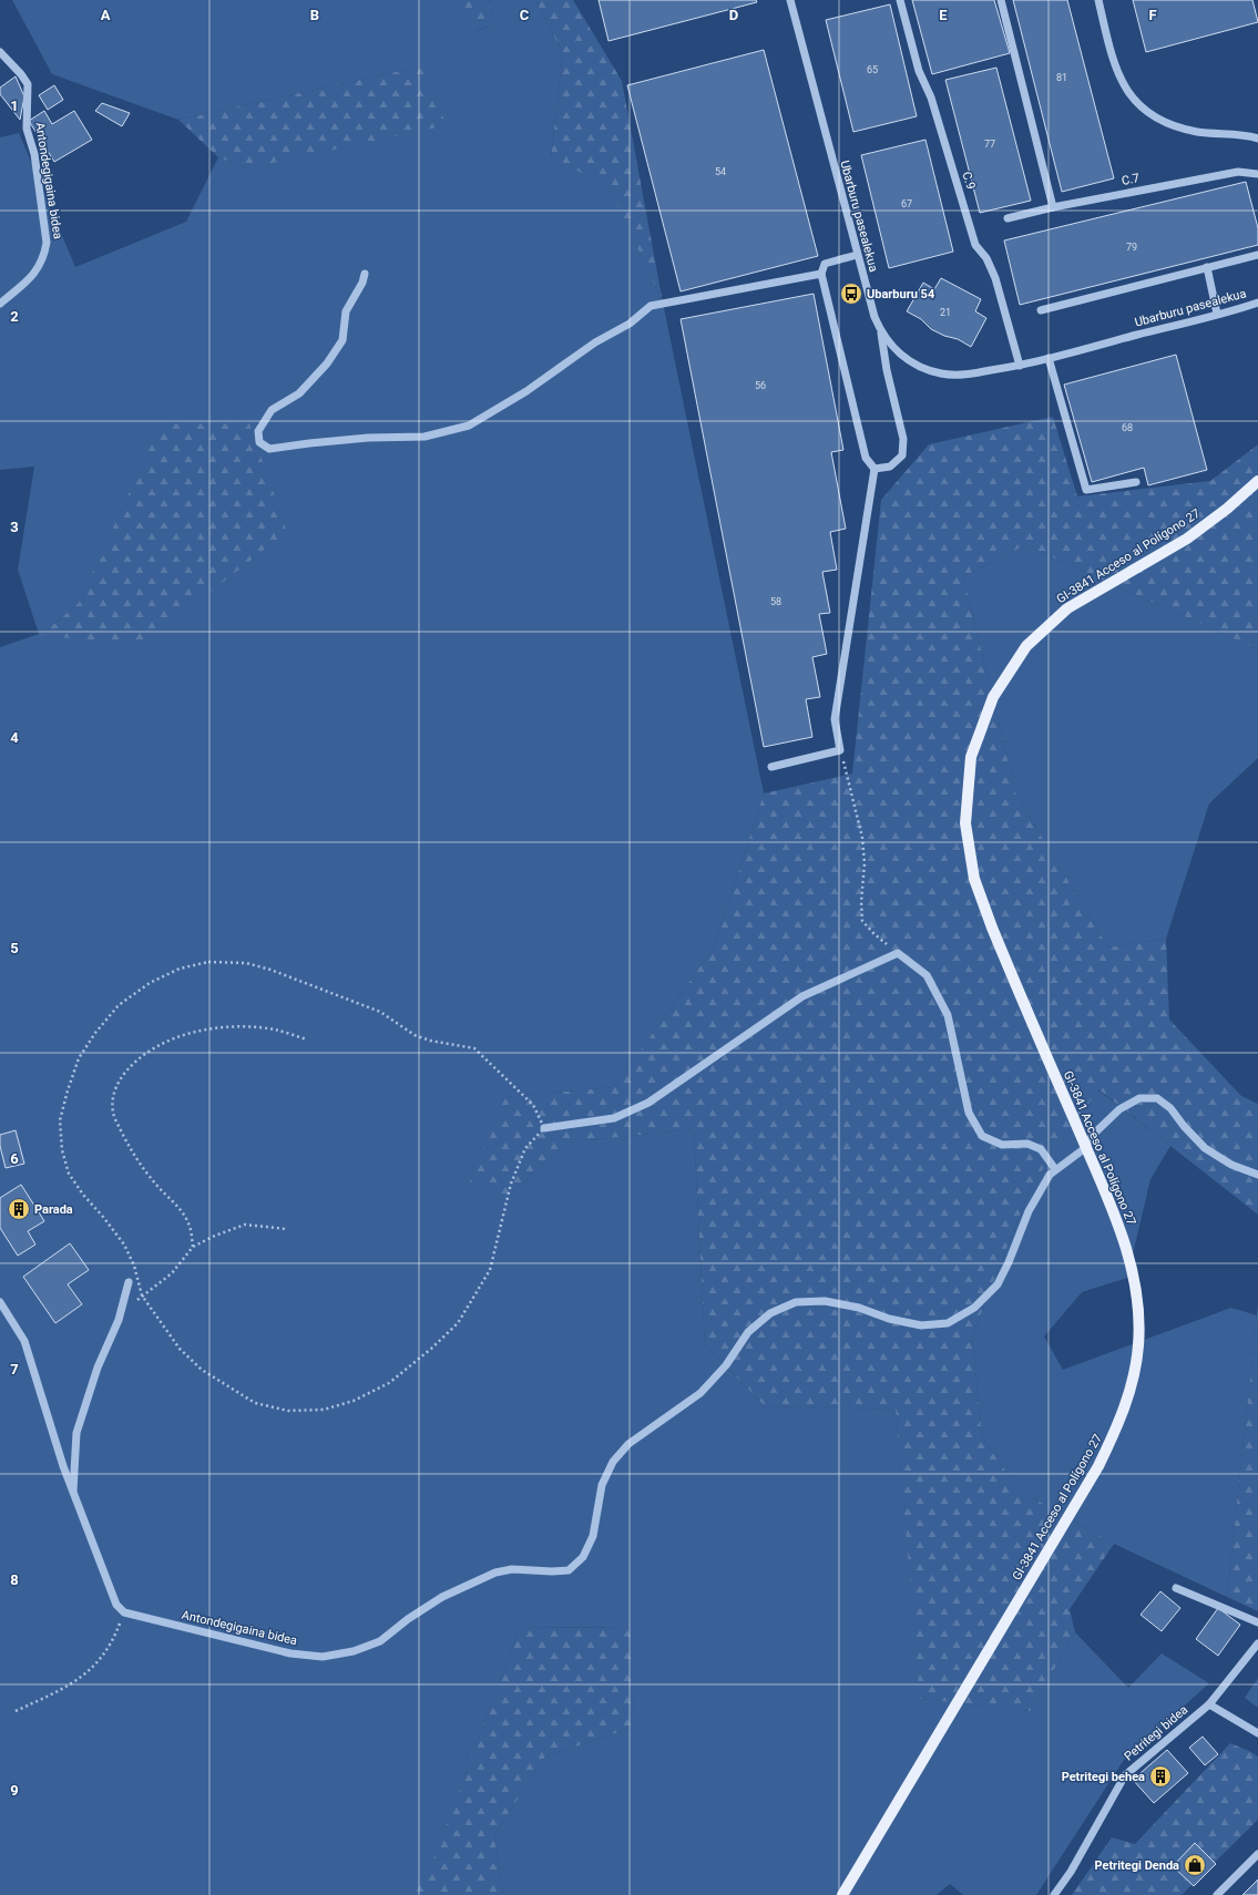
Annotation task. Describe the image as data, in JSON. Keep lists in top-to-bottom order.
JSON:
{
  "streets": {
    "main road": ["GI-3841 Acceso al Polígono 27"],
    "street": [
      "C.7",
      "Antondegigaina bidea",
      "C.9",
      "Ubarburu pasealekua",
      "Petritegi bidea"
    ]
  },
  "crossings": [
    ["Antondegigaina bidea", "GI-3841 Acceso al Polígono 27"],
    ["C.9", "Ubarburu pasealekua"]
  ],
  "places": {
    "bus stop": ["Ubarburu 54"],
    "building": ["Parada", "Petritegi behea"],
    "shop": ["Petritegi Denda"]
  },
  "house_numbers": [
    "65",
    "81",
    "77",
    "54",
    "67",
    "79",
    "21",
    "56",
    "68",
    "58"
  ],
  "grid": {
    "columns": [
      "A",
      "B",
      "C",
      "D",
      "E",
      "F"
    ],
    "rows": [
      "1",
      "2",
      "3",
      "4",
      "5",
      "6",
      "7",
      "8",
      "9"
    ]
  }
}
